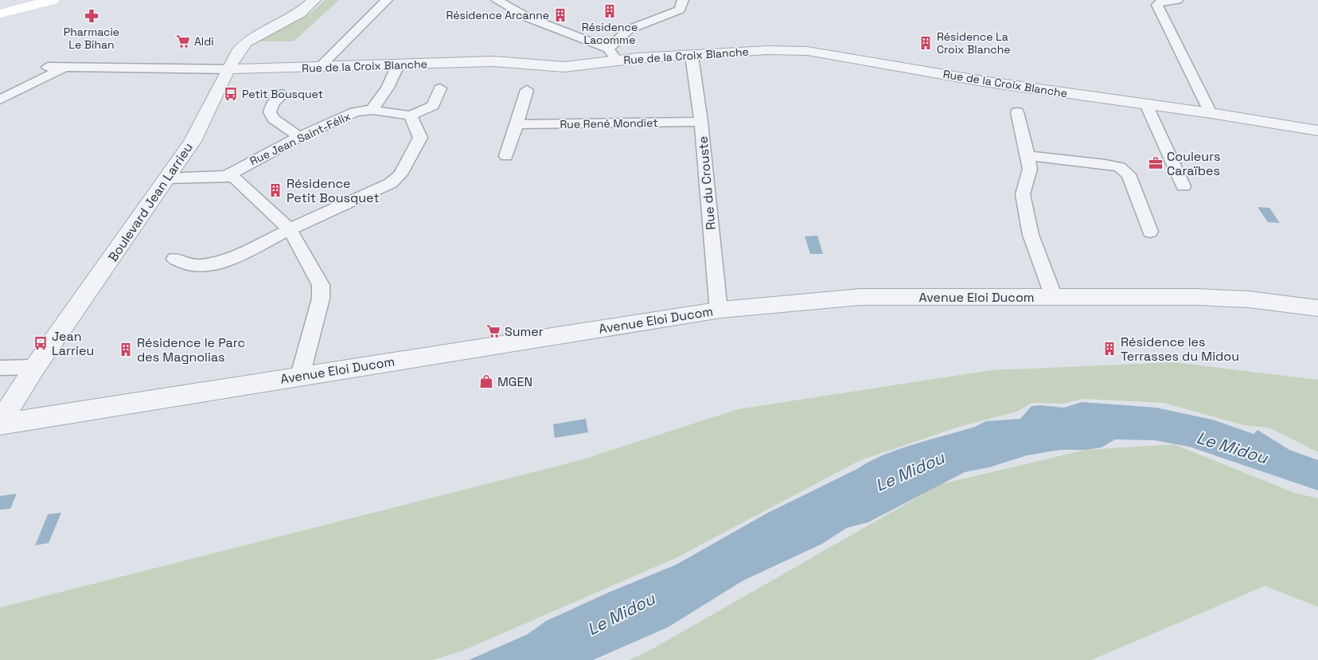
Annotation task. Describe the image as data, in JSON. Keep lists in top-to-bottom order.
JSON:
{
  "streets": {
    "street": [
      "Rue de la Croix Blanche",
      "Rue René Mondiet",
      "Rue Jean Saint-Félix",
      "Rue du Crouste",
      "Boulevard Jean Larrieu",
      "Avenue Eloi Ducom"
    ]
  },
  "crossings": [
    ["Rue de la Croix Blanche", "Rue du Crouste"],
    ["Rue de la Croix Blanche", "Boulevard Jean Larrieu"],
    ["Rue René Mondiet", "Rue du Crouste"],
    ["Rue du Crouste", "Avenue Eloi Ducom"],
    ["Boulevard Jean Larrieu", "Avenue Eloi Ducom"]
  ],
  "water": ["Le Midou"],
  "places": {
    "building": [
      "Résidence Lacomme",
      "Résidence Arcanne",
      "Résidence La Croix Blanche",
      "Résidence Petit Bousquet",
      "Résidence les Terrasses du Midou",
      "Résidence le Parc des Magnolias"
    ],
    "pharmacy": ["Pharmacie Le Bihan"],
    "supermarket": ["Aldi", "Sumer"],
    "bus stop": ["Petit Bousquet", "Jean Larrieu"],
    "office": ["Couleurs Caraïbes"],
    "shop": ["MGEN"]
  }
}
